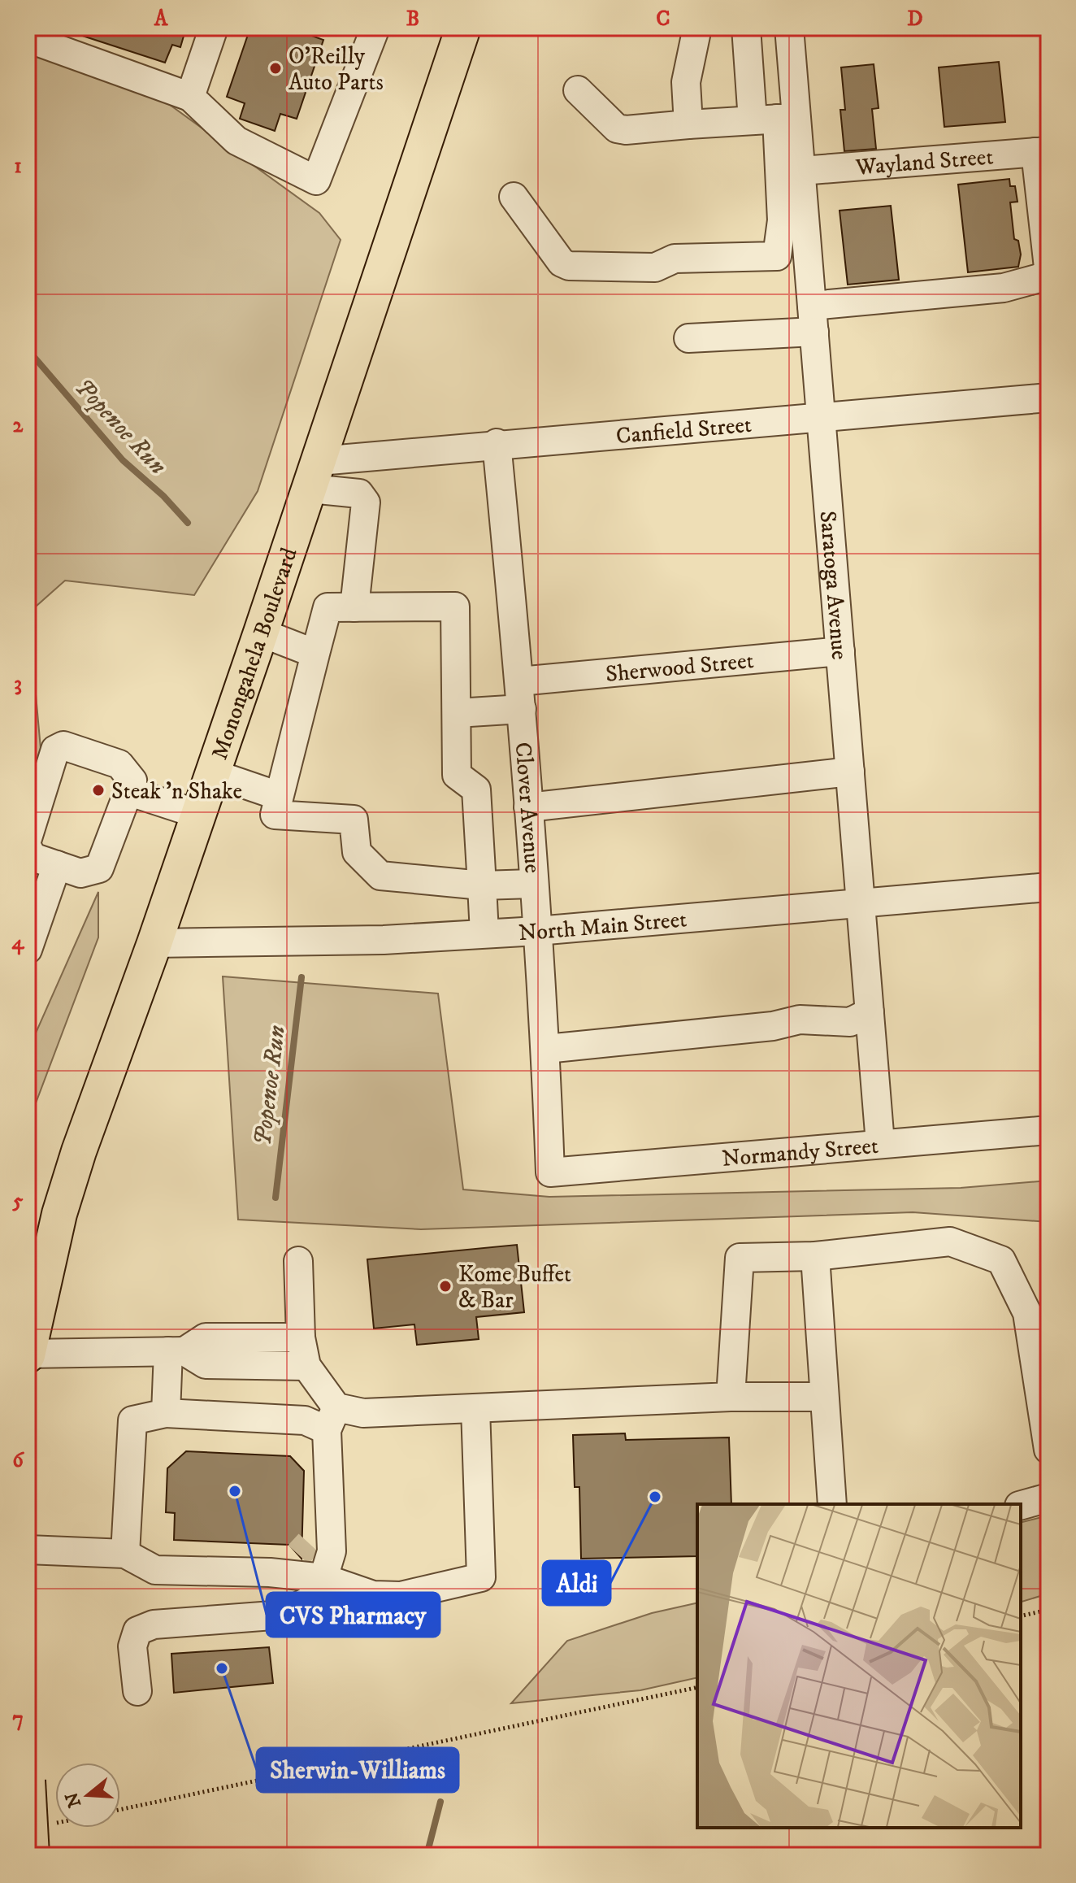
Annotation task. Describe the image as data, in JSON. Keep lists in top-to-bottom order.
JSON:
{
  "streets": {
    "main road": ["Monongahela Boulevard"],
    "street": [
      "Wayland Street",
      "Canfield Street",
      "Saratoga Avenue",
      "Sherwood Street",
      "Clover Avenue",
      "North Main Street",
      "Normandy Street"
    ]
  },
  "crossings": [
    ["Wayland Street", "Saratoga Avenue"],
    ["Canfield Street", "Saratoga Avenue"],
    ["Canfield Street", "Monongahela Boulevard"],
    ["Canfield Street", "Clover Avenue"],
    ["Saratoga Avenue", "Sherwood Street"],
    ["Saratoga Avenue", "North Main Street"],
    ["Saratoga Avenue", "Normandy Street"],
    ["Monongahela Boulevard", "North Main Street"],
    ["Sherwood Street", "Clover Avenue"],
    ["Clover Avenue", "North Main Street"],
    ["Clover Avenue", "Normandy Street"]
  ],
  "water": ["Popenoe Run"],
  "places": [
    "O'Reilly Auto Parts",
    "Steak 'n Shake",
    "Kome Buffet & Bar",
    "CVS Pharmacy",
    "Aldi",
    "Sherwin-Williams"
  ],
  "north": "left",
  "grid": {
    "columns": [
      "A",
      "B",
      "C",
      "D"
    ],
    "rows": [
      "1",
      "2",
      "3",
      "4",
      "5",
      "6",
      "7"
    ]
  }
}
